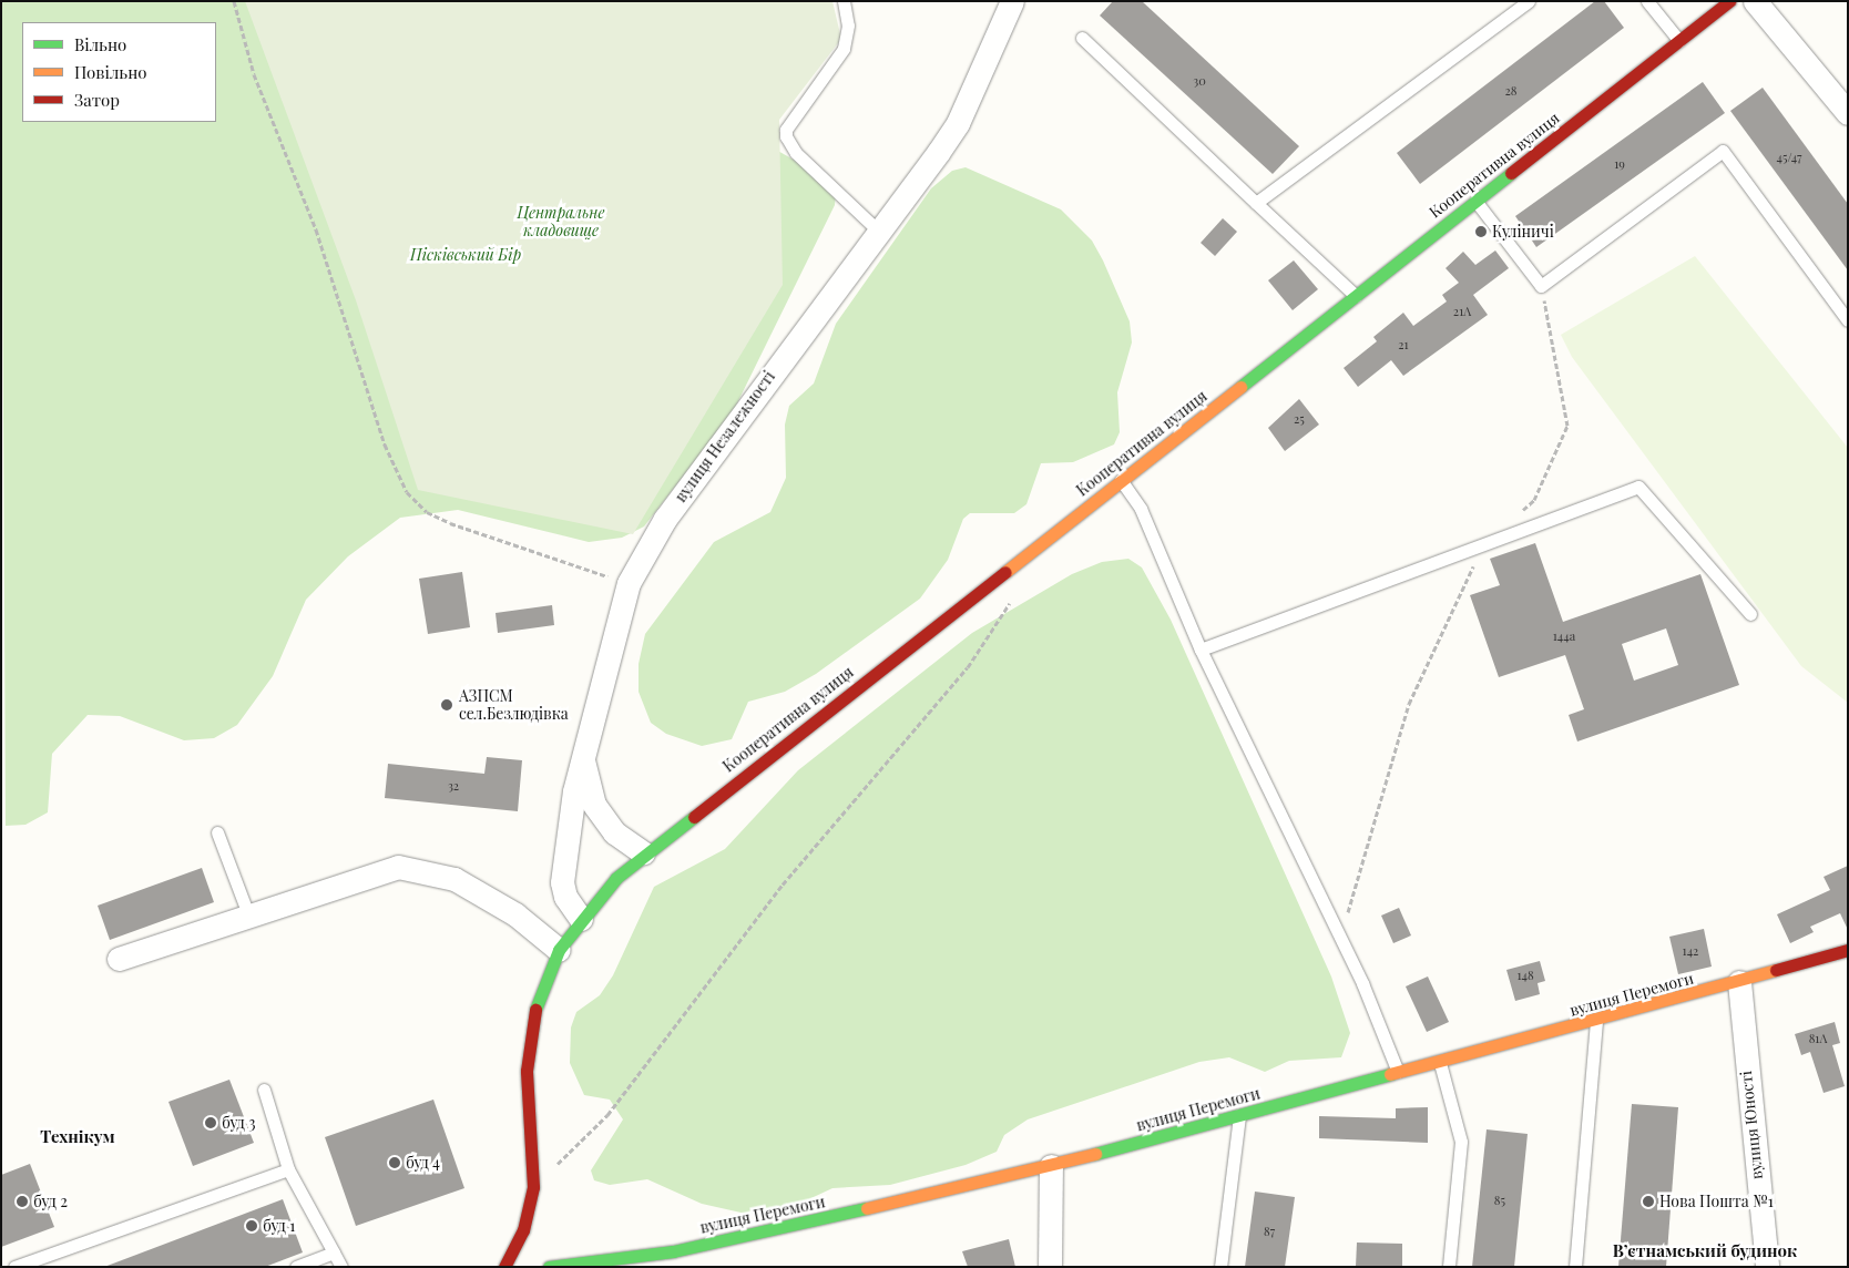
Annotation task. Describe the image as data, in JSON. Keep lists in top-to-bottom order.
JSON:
{
  "streets": {
    "street": [
      "Кооперативна вулиця",
      "вулиця Незалежності",
      "вулиця Перемоги",
      "вулиця Юності"
    ]
  },
  "crossings": [
    ["Кооперативна вулиця", "вулиця Незалежності"],
    ["вулиця Перемоги", "вулиця Юності"]
  ],
  "districts": ["Технікум", "В’єтнамський будинок"],
  "parks": ["Центральне кладовище", "Пісківський Бір"],
  "places": [
    "Куліничі",
    "АЗПСМ сел.Безлюдівка",
    "буд 3",
    "буд 4",
    "буд 2",
    "Нова Пошта №1",
    "буд 1"
  ],
  "house_numbers": [
    "30",
    "28",
    "45/47",
    "19",
    "21А",
    "21",
    "25",
    "144а",
    "32",
    "142",
    "148",
    "81А",
    "85",
    "87"
  ],
  "legend": ["Вільно", "Повільно", "Затор"]
}
